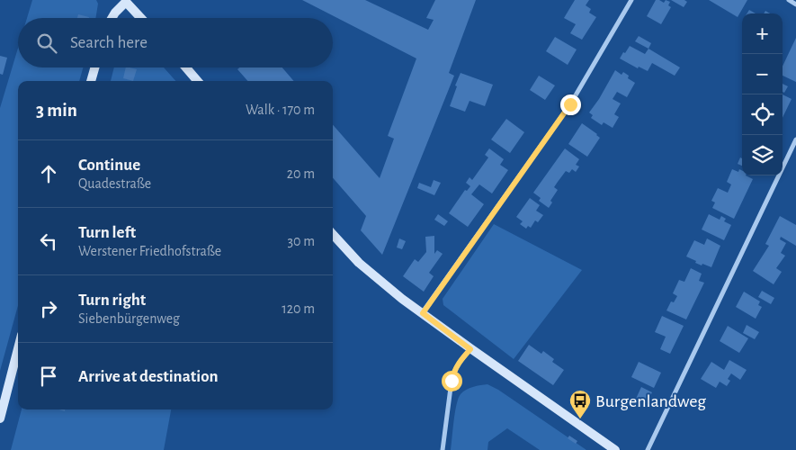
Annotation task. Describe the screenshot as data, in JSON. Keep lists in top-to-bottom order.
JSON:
{
  "places": {
    "bus stop": ["Burgenlandweg"]
  },
  "page": {
    "map_buttons": ["+", "−"],
    "search": "Search here",
    "heading": ["3 min", "Walk · 170 m"],
    "list": [
      ["Continue", "Quadestraße", "20 m"],
      ["Turn left", "Werstener Friedhofstraße", "30 m"],
      ["Turn right", "Siebenbürgenweg", "120 m"],
      "Arrive at destination"
    ]
  }
}
